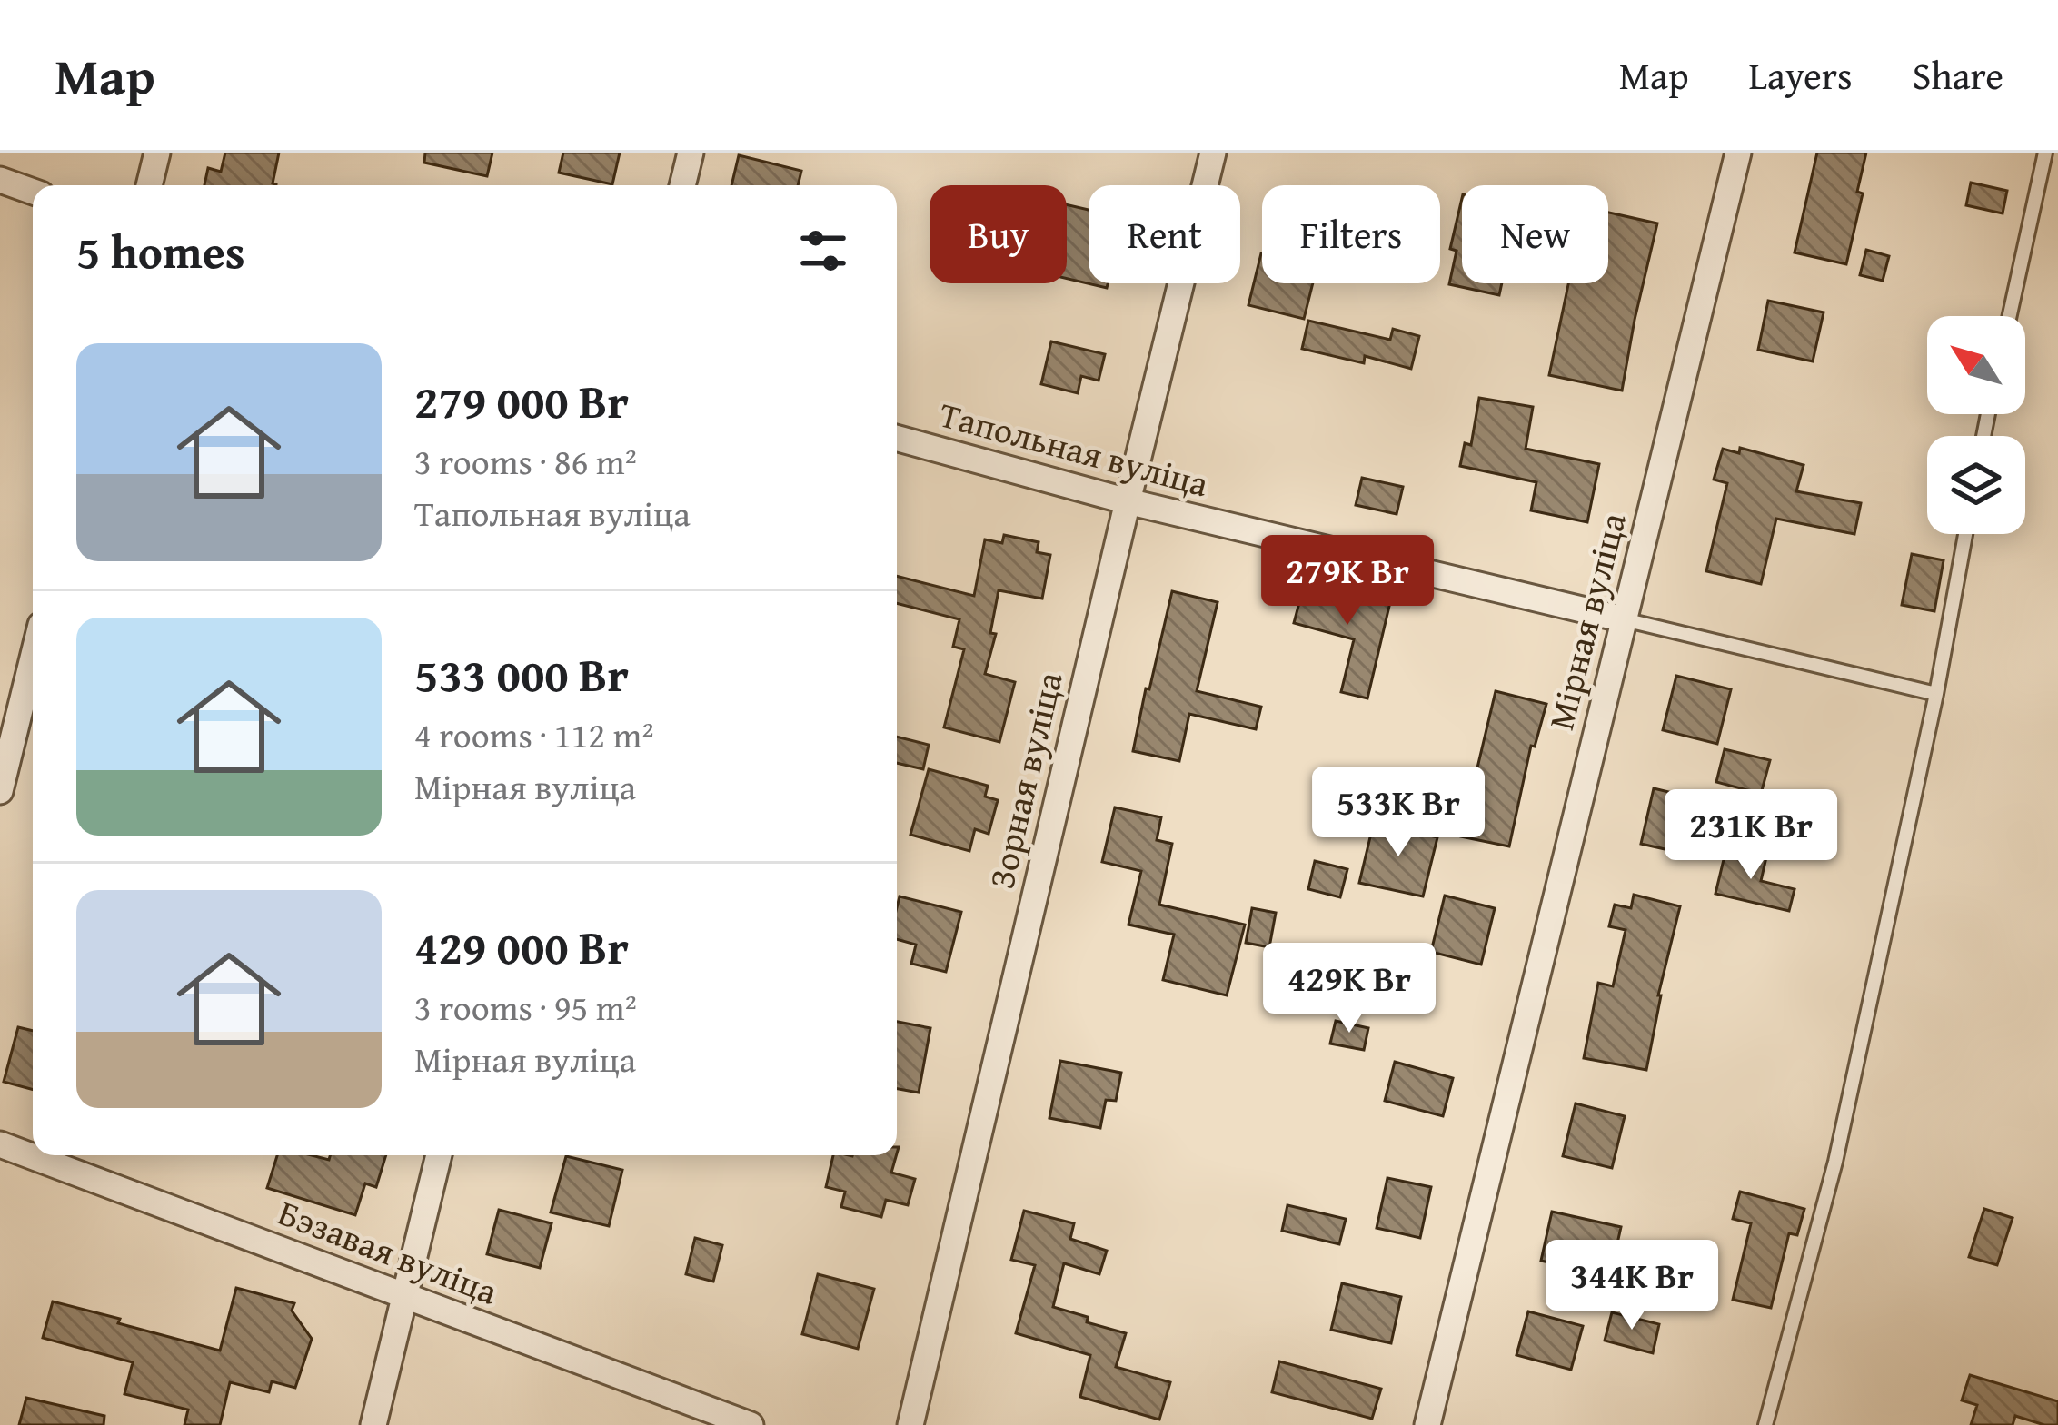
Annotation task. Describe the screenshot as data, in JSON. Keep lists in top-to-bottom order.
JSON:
{
  "streets": {
    "street": [
      "Тапольная вуліца",
      "Мірная вуліца",
      "Зорная вуліца",
      "Бэзавая вуліца"
    ]
  },
  "crossings": [
    ["Тапольная вуліца", "Мірная вуліца"],
    ["Тапольная вуліца", "Зорная вуліца"]
  ],
  "north": "top left",
  "page": {
    "header": "Map",
    "nav": ["Map", "Layers", "Share"],
    "chip": [
      "Buy",
      "Rent",
      "Filters",
      "New"
    ],
    "heading": "5 homes",
    "list": [
      {
        "name": "279 000 Br",
        "note": "3 rooms · 86 m² · Тапольная вуліца"
      },
      {
        "name": "533 000 Br",
        "note": "4 rooms · 112 m² · Мірная вуліца"
      },
      {
        "name": "429 000 Br",
        "note": "3 rooms · 95 m² · Мірная вуліца"
      }
    ],
    "price": [
      "279K Br",
      "533K Br",
      "231K Br",
      "429K Br",
      "344K Br"
    ]
  }
}
